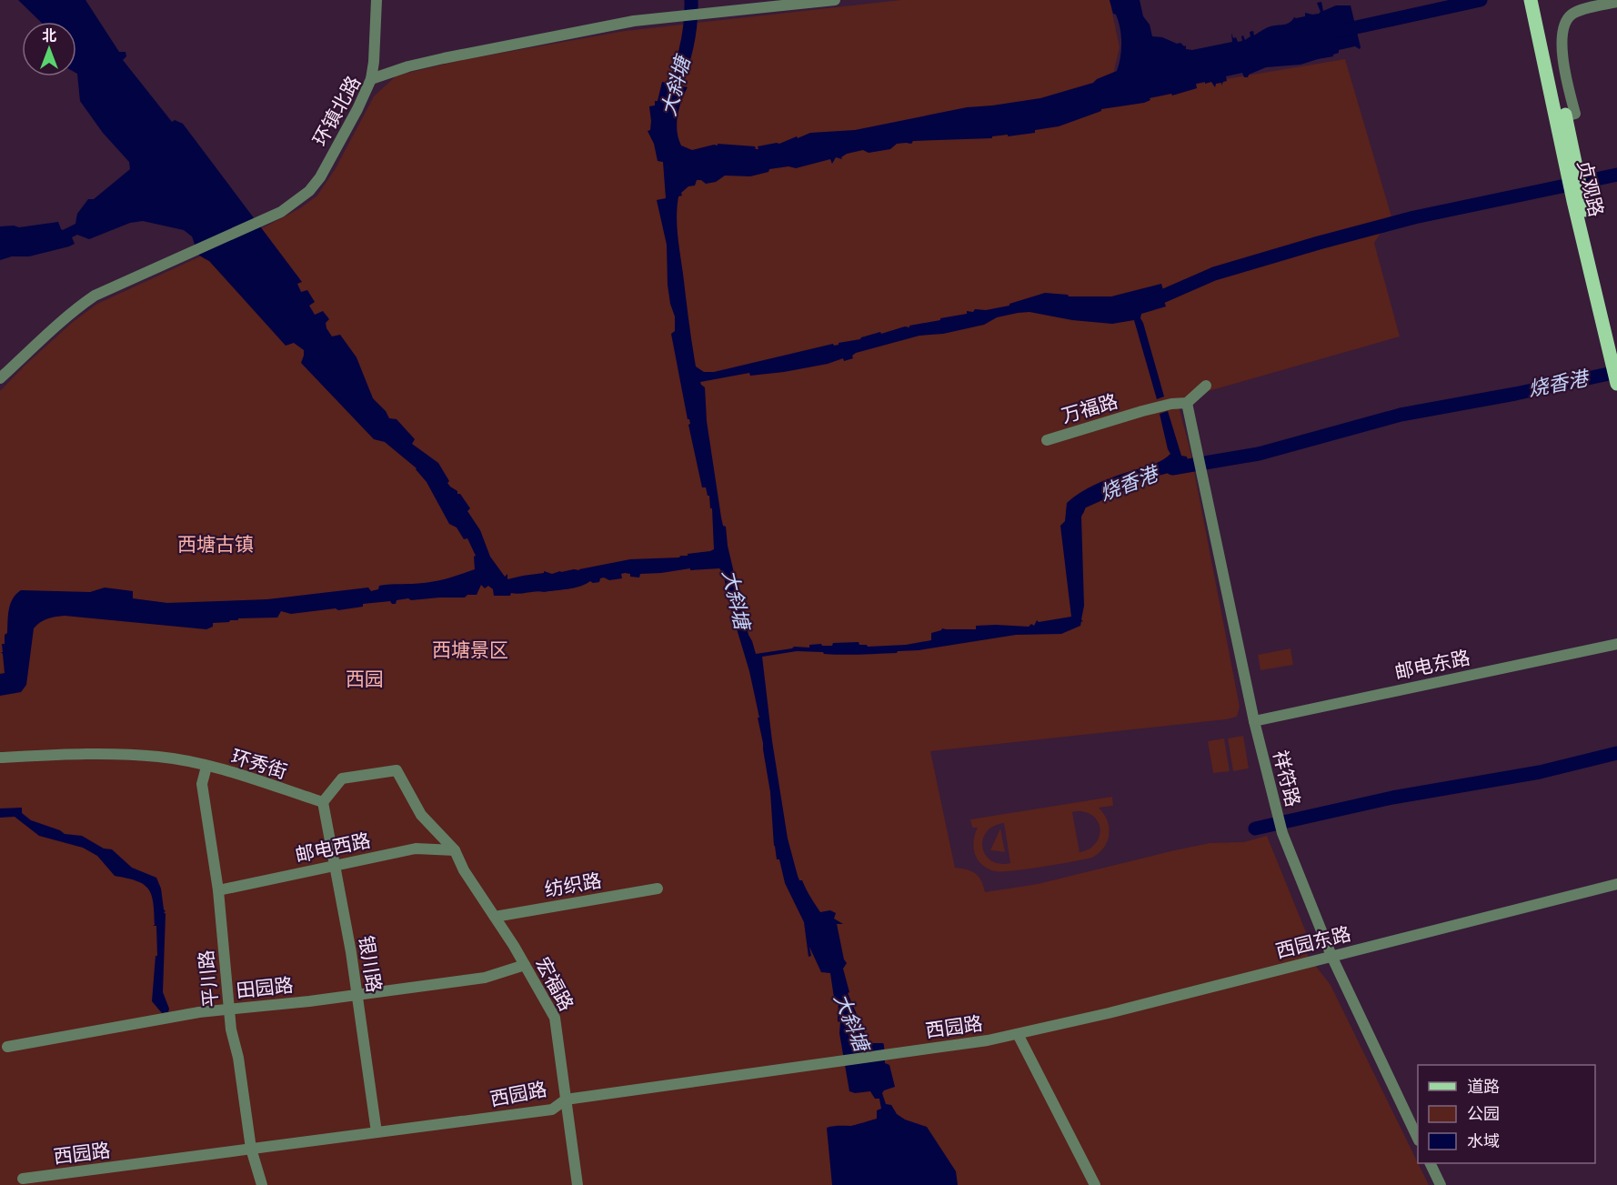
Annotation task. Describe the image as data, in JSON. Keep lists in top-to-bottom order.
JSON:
{
  "streets": {
    "main road": ["贞观路"],
    "street": [
      "环镇北路",
      "万福路",
      "邮电东路",
      "环秀街",
      "祥符路",
      "邮电西路",
      "纺织路",
      "西园东路",
      "银川路",
      "平川路",
      "宏福路",
      "田园路",
      "西园路"
    ]
  },
  "crossings": [
    ["万福路", "祥符路"],
    ["邮电东路", "祥符路"],
    ["环秀街", "银川路"],
    ["环秀街", "平川路"],
    ["祥符路", "西园东路"],
    ["邮电西路", "银川路"],
    ["邮电西路", "平川路"],
    ["邮电西路", "宏福路"],
    ["纺织路", "宏福路"],
    ["西园东路", "西园路"],
    ["银川路", "田园路"],
    ["银川路", "西园路"],
    ["平川路", "田园路"],
    ["平川路", "西园路"],
    ["宏福路", "田园路"],
    ["宏福路", "西园路"]
  ],
  "water": ["大斜塘", "烧香港"],
  "parks": ["西塘古镇", "西塘景区", "西园"],
  "legend": ["道路", "公园", "水域"],
  "north": "top"
}
